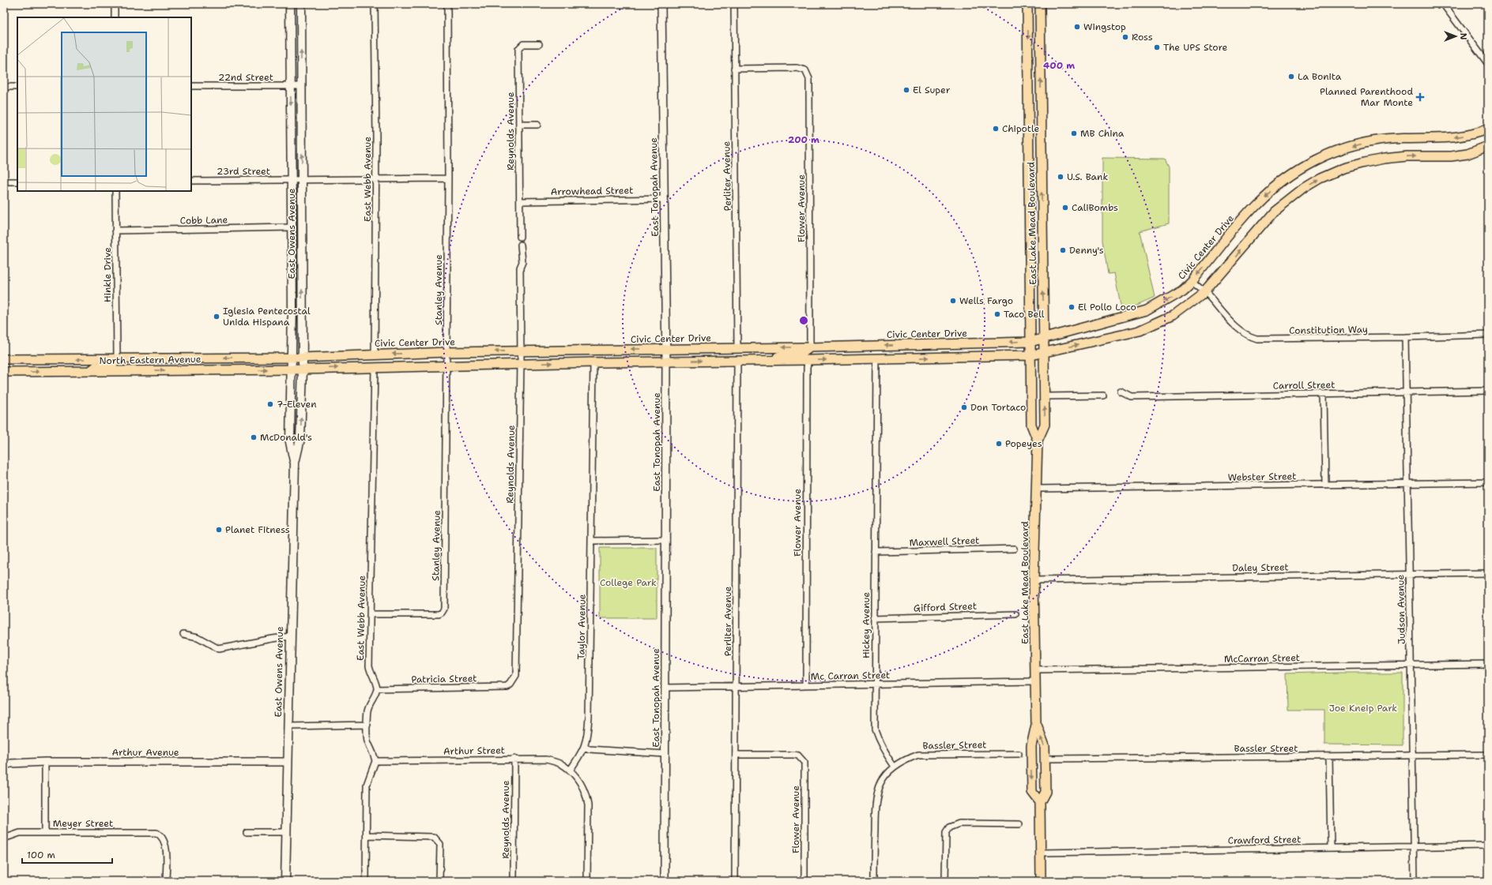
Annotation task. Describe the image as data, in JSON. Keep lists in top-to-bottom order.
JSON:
{
  "streets": {
    "main road": [
      "East Lake Mead Boulevard",
      "East Owens Avenue",
      "Civic Center Drive",
      "North Eastern Avenue"
    ],
    "street": [
      "22nd Street",
      "Reynolds Avenue",
      "23rd Street",
      "Perliter Avenue",
      "East Webb Avenue",
      "East Tonopah Avenue",
      "Arrowhead Street",
      "Flower Avenue",
      "Cobb Lane",
      "Hinkle Drive",
      "Stanley Avenue",
      "Constitution Way",
      "Carroll Street",
      "Webster Street",
      "Maxwell Street",
      "Daley Street",
      "Gifford Street",
      "Judson Avenue",
      "Hickey Avenue",
      "Taylor Avenue",
      "McCarran Street",
      "Mc Carran Street",
      "Patricia Street",
      "Bassler Street",
      "Arthur Street",
      "Arthur Avenue",
      "Meyer Street",
      "Crawford Street"
    ]
  },
  "crossings": [
    ["22nd Street", "East Owens Avenue"],
    ["Reynolds Avenue", "Arrowhead Street"],
    ["Reynolds Avenue", "Civic Center Drive"],
    ["Reynolds Avenue", "Patricia Street"],
    ["Reynolds Avenue", "Arthur Street"],
    ["23rd Street", "East Owens Avenue"],
    ["Perliter Avenue", "Flower Avenue"],
    ["Perliter Avenue", "Civic Center Drive"],
    ["Perliter Avenue", "Mc Carran Street"],
    ["East Webb Avenue", "Civic Center Drive"],
    ["East Webb Avenue", "Stanley Avenue"],
    ["East Webb Avenue", "Patricia Street"],
    ["East Tonopah Avenue", "Arrowhead Street"],
    ["East Tonopah Avenue", "Civic Center Drive"],
    ["East Tonopah Avenue", "Mc Carran Street"],
    ["Flower Avenue", "Civic Center Drive"],
    ["Flower Avenue", "Mc Carran Street"],
    ["Cobb Lane", "East Owens Avenue"],
    ["Cobb Lane", "Hinkle Drive"],
    ["East Lake Mead Boulevard", "Civic Center Drive"],
    ["East Lake Mead Boulevard", "Webster Street"],
    ["East Lake Mead Boulevard", "Daley Street"],
    ["East Lake Mead Boulevard", "McCarran Street"],
    ["East Lake Mead Boulevard", "Mc Carran Street"],
    ["East Lake Mead Boulevard", "Bassler Street"],
    ["East Lake Mead Boulevard", "Crawford Street"],
    ["East Owens Avenue", "Civic Center Drive"],
    ["East Owens Avenue", "North Eastern Avenue"],
    ["East Owens Avenue", "Arthur Avenue"],
    ["Civic Center Drive", "Stanley Avenue"],
    ["Civic Center Drive", "Constitution Way"],
    ["Civic Center Drive", "North Eastern Avenue"],
    ["Hinkle Drive", "North Eastern Avenue"],
    ["Constitution Way", "Judson Avenue"],
    ["Carroll Street", "Judson Avenue"],
    ["Webster Street", "Judson Avenue"],
    ["Maxwell Street", "Hickey Avenue"],
    ["Daley Street", "Judson Avenue"],
    ["Gifford Street", "Hickey Avenue"],
    ["Judson Avenue", "McCarran Street"],
    ["Judson Avenue", "Bassler Street"],
    ["Judson Avenue", "Crawford Street"],
    ["Hickey Avenue", "Mc Carran Street"],
    ["Hickey Avenue", "Bassler Street"],
    ["Taylor Avenue", "Arthur Street"]
  ],
  "parks": ["College Park", "Joe Kneip Park"],
  "places": {
    "other": [
      "Wingstop",
      "Ross",
      "The UPS Store",
      "La Bonita",
      "El Super",
      "Chipotle",
      "MB China",
      "U.S. Bank",
      "CaliBombs",
      "Denny's",
      "Wells Fargo",
      "El Pollo Loco",
      "Taco Bell",
      "Iglesia Pentecostal Unida Hispana",
      "7-Eleven",
      "Don Tortaco",
      "McDonald's",
      "Popeyes",
      "Planet Fitness"
    ],
    "health": ["Planned Parenthood Mar Monte"]
  },
  "scale_bar": "100 m",
  "north": "right",
  "rings": ["400 m", "200 m"]
}
